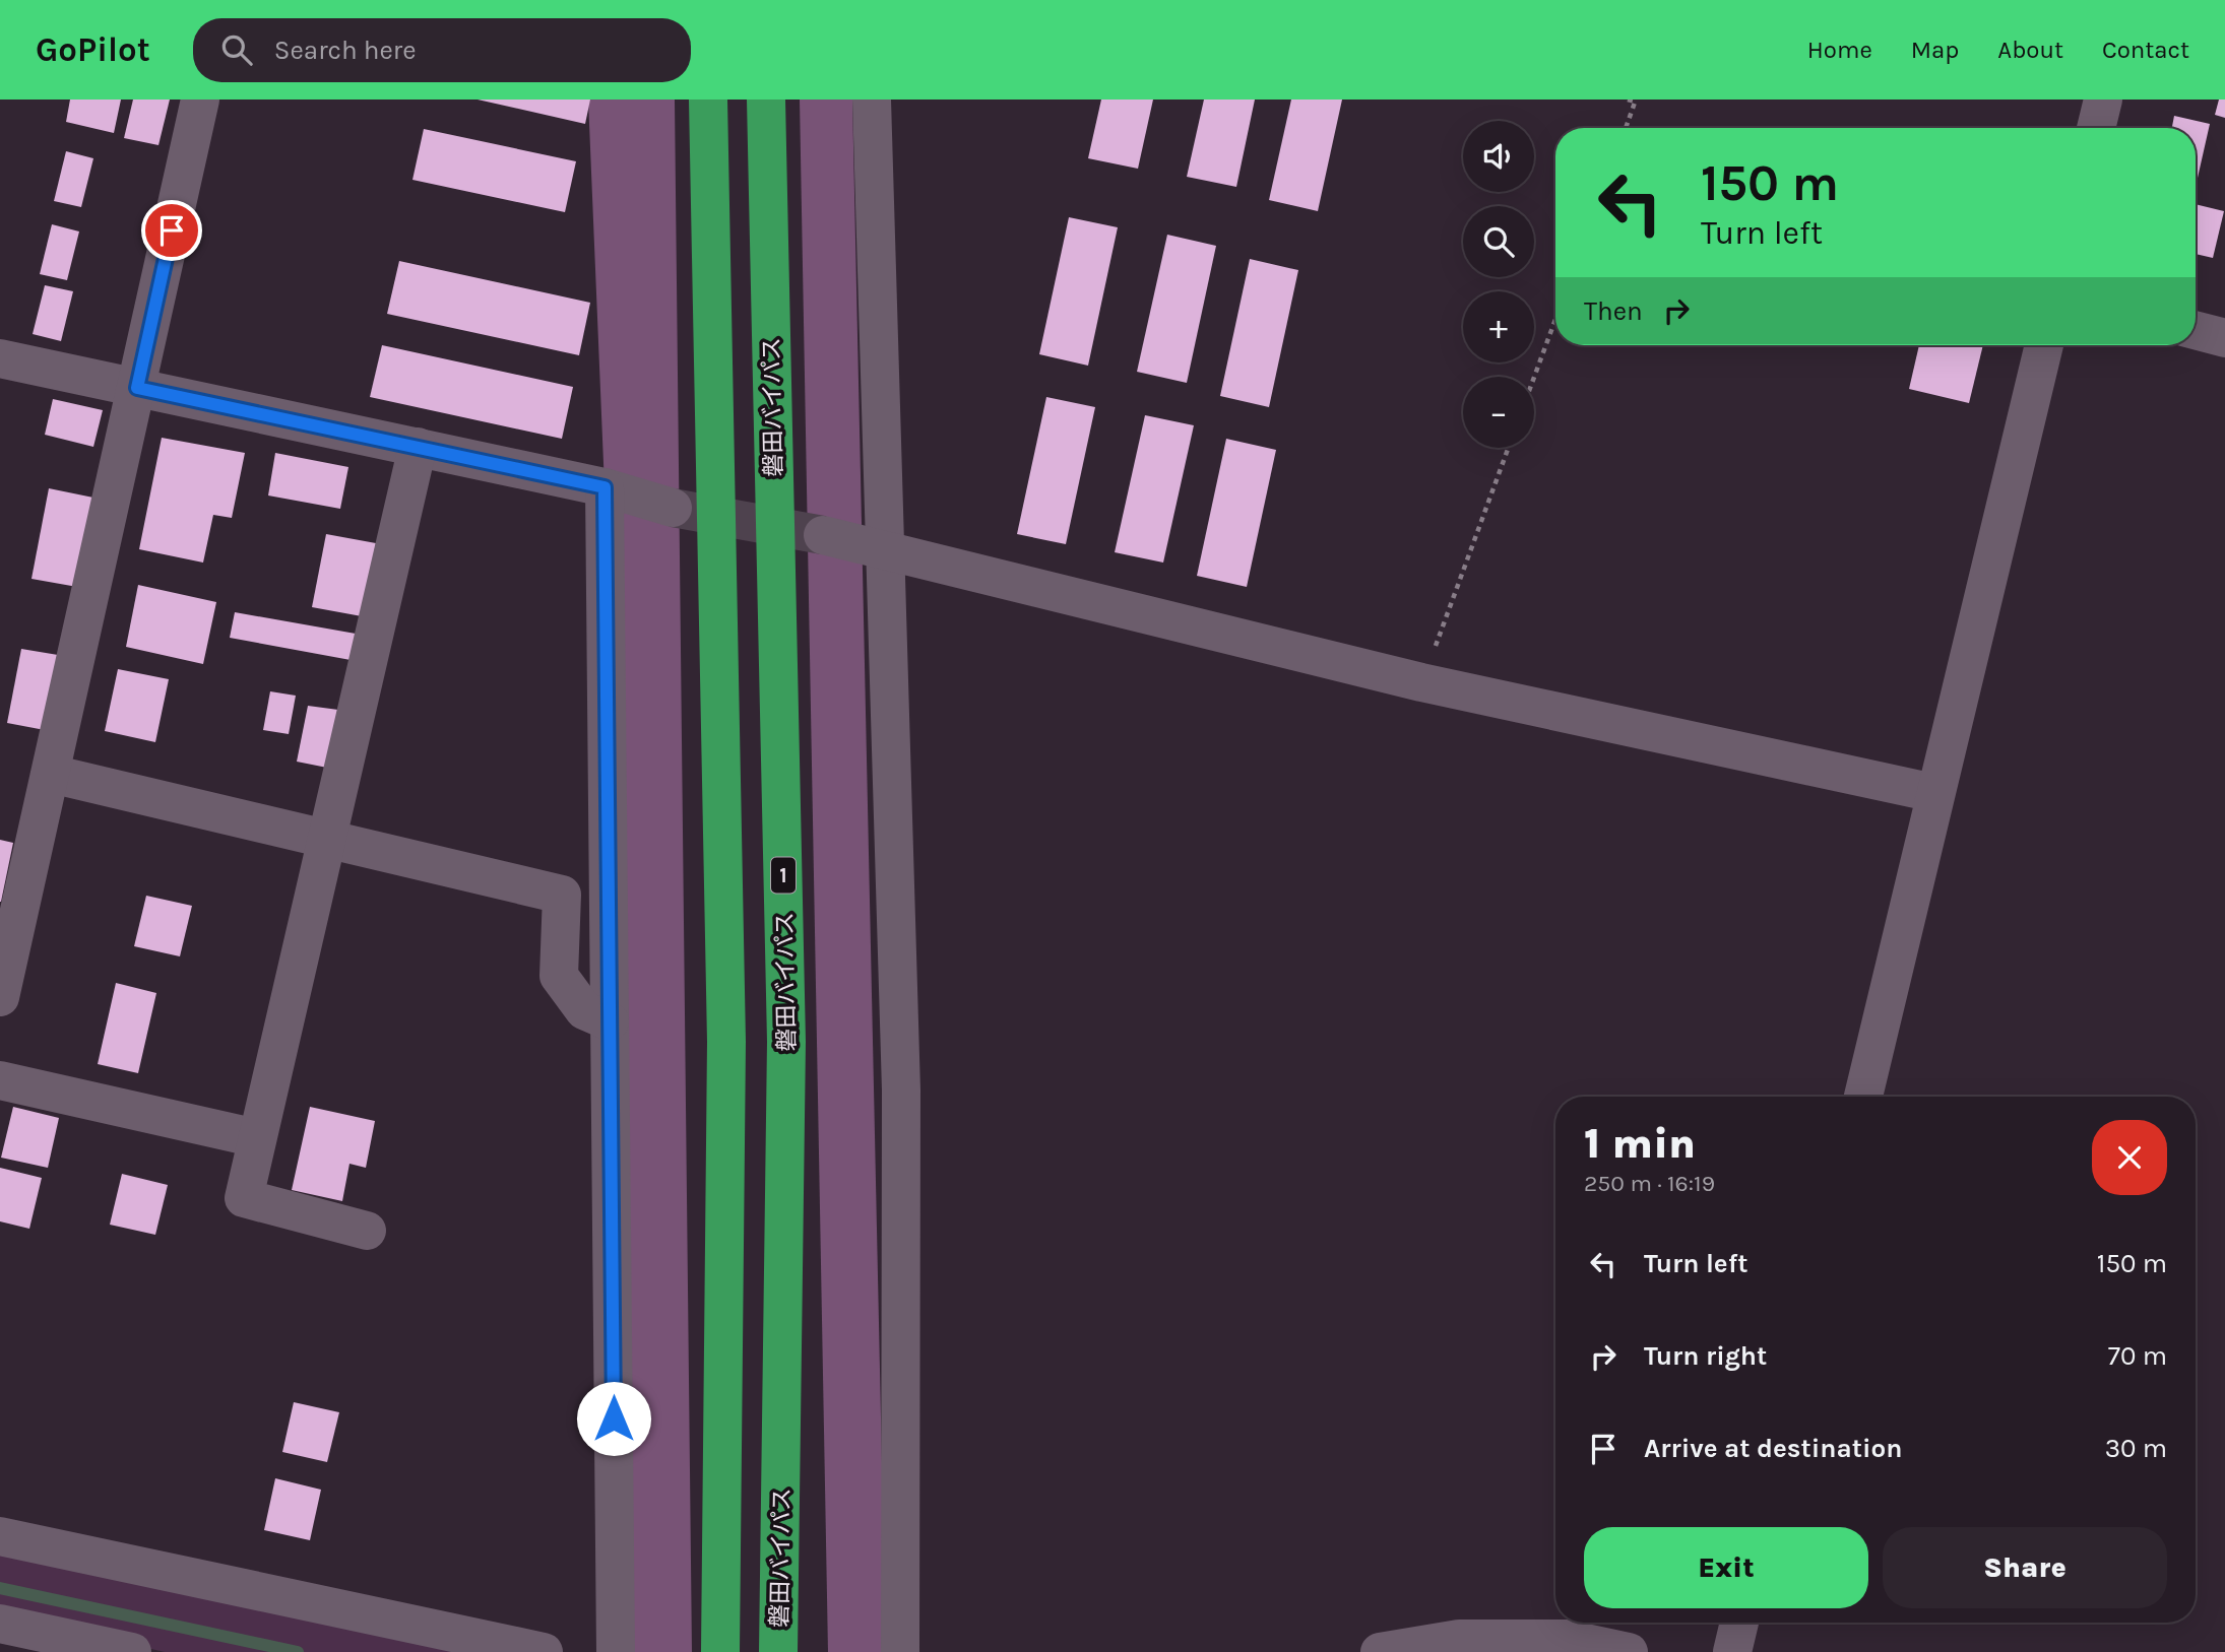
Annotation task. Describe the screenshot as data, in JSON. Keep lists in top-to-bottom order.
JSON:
{
  "streets": {
    "highway": ["磐田バイパス", "1"]
  },
  "page": {
    "header": "GoPilot",
    "search": "Search here",
    "nav": [
      "Home",
      "Map",
      "About",
      "Contact"
    ],
    "map_buttons": ["+", "−"],
    "turn": ["150 m", "Turn left"],
    "then": "Then",
    "heading": ["1 min", "250 m · 16:19"],
    "list": [
      {
        "name": "Turn left",
        "value": "150 m"
      },
      {
        "name": "Turn right",
        "value": "70 m"
      },
      {
        "name": "Arrive at destination",
        "value": "30 m"
      }
    ],
    "buttons": ["Exit", "Share"]
  }
}
